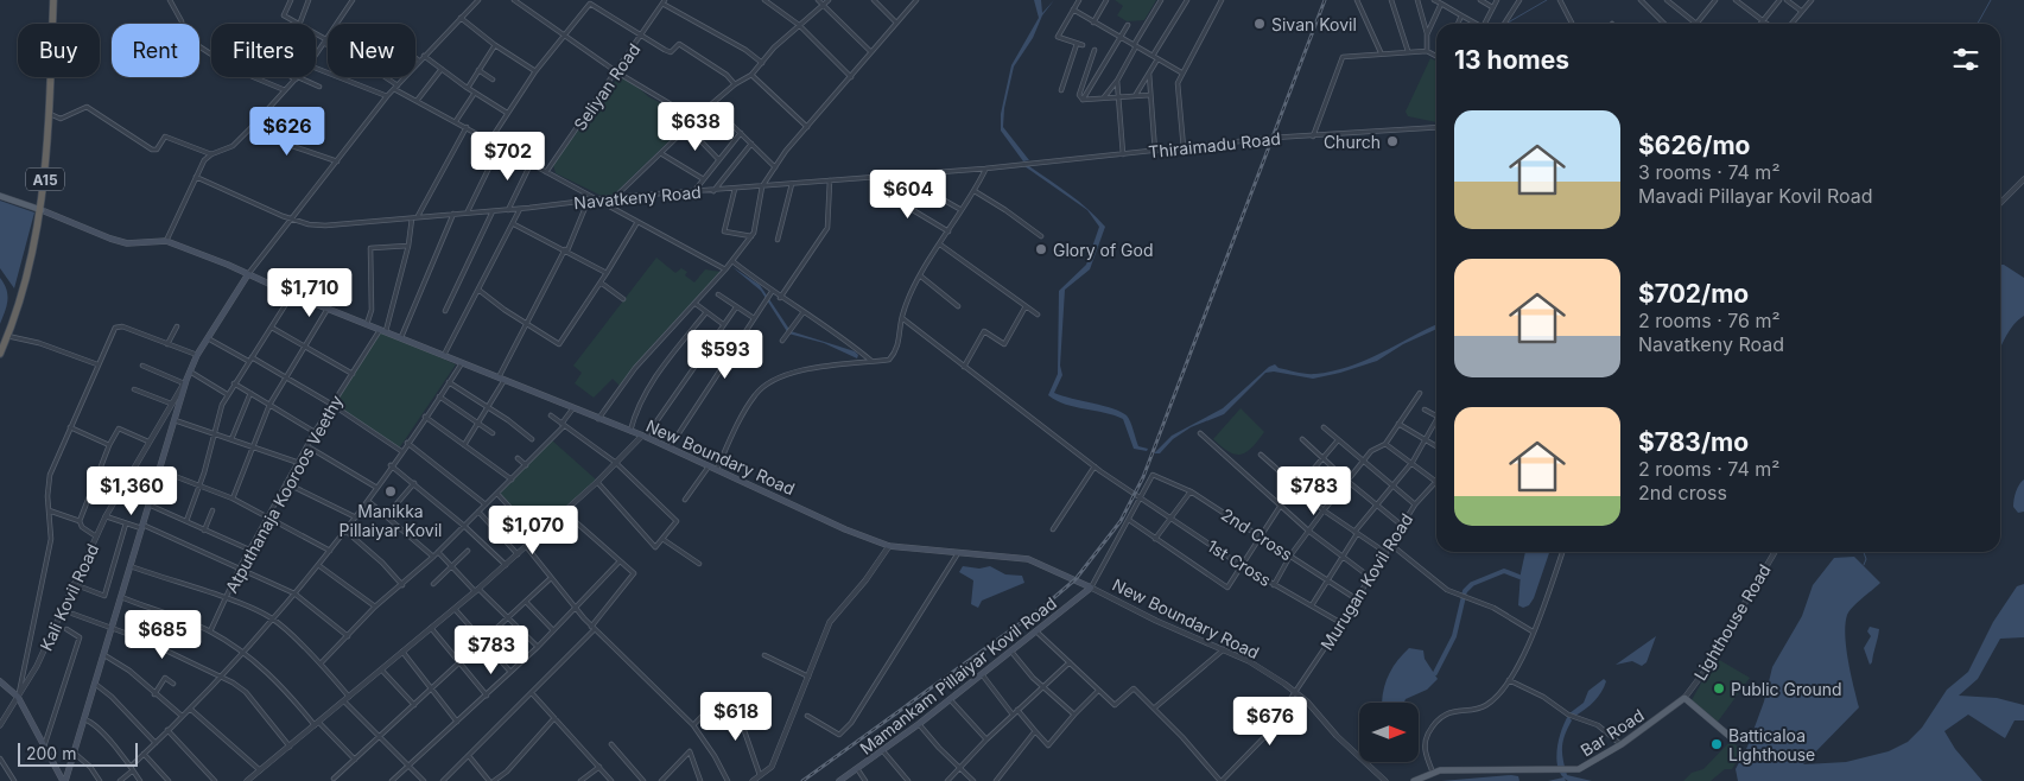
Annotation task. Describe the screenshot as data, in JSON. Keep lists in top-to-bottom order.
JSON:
{
  "streets": {
    "highway": ["A15"],
    "main road": ["New Boundary Road", "Mamankam Pillaiyar Kovil Road", "Bar Road"],
    "street": [
      "Seliyan Road",
      "Thiraimadu Road",
      "Navatkeny Road",
      "Atputhanaja Kooroos Veethy",
      "2nd Cross",
      "1st Cross",
      "Murugan Kovil Road",
      "Kali Kovil Road",
      "Lighthouse Road"
    ]
  },
  "crossings": [
    ["Thiraimadu Road", "Navatkeny Road"],
    ["A15", "New Boundary Road"],
    ["Navatkeny Road", "Atputhanaja Kooroos Veethy"],
    ["New Boundary Road", "Atputhanaja Kooroos Veethy"],
    ["New Boundary Road", "Murugan Kovil Road"],
    ["New Boundary Road", "Mamankam Pillaiyar Kovil Road"],
    ["2nd Cross", "1st Cross"],
    ["2nd Cross", "Murugan Kovil Road"],
    ["1st Cross", "Murugan Kovil Road"],
    ["Lighthouse Road", "Bar Road"]
  ],
  "places": [
    "Sivan Kovil",
    "Church",
    "Glory of God",
    "Manikka Pillaiyar Kovil",
    "Public Ground",
    "Batticaloa Lighthouse"
  ],
  "scale_bar": "200 m",
  "north": "right",
  "page": {
    "chip": [
      "Buy",
      "Rent",
      "Filters",
      "New"
    ],
    "heading": "13 homes",
    "list": [
      {
        "name": "$626/mo",
        "note": "3 rooms · 74 m² · Mavadi Pillayar Kovil Road"
      },
      {
        "name": "$702/mo",
        "note": "2 rooms · 76 m² · Navatkeny Road"
      },
      {
        "name": "$783/mo",
        "note": "2 rooms · 74 m² · 2nd cross"
      }
    ],
    "price": [
      "$638",
      "$626",
      "$702",
      "$604",
      "$1,710",
      "$593",
      "$1,360",
      "$783",
      "$1,070",
      "$685",
      "$783",
      "$618",
      "$676"
    ],
    "scale": "200 m"
  }
}
